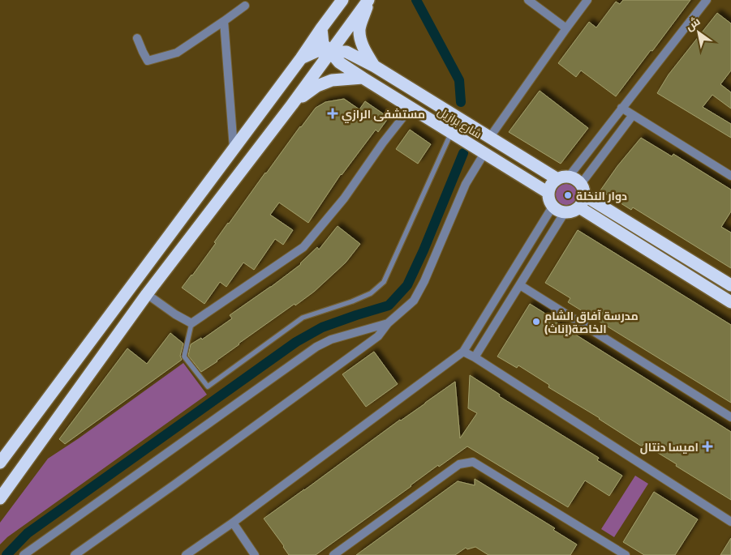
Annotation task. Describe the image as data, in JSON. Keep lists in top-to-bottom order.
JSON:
{
  "streets": {
    "highway": ["شارع برازيل"]
  },
  "places": {
    "health": ["مستشفى الرازي", "اميسا دنتال"],
    "other": ["دوار النخلة", "مدرسة آفاق الشام الخاصة(إناث)"]
  },
  "north": "top left"
}
